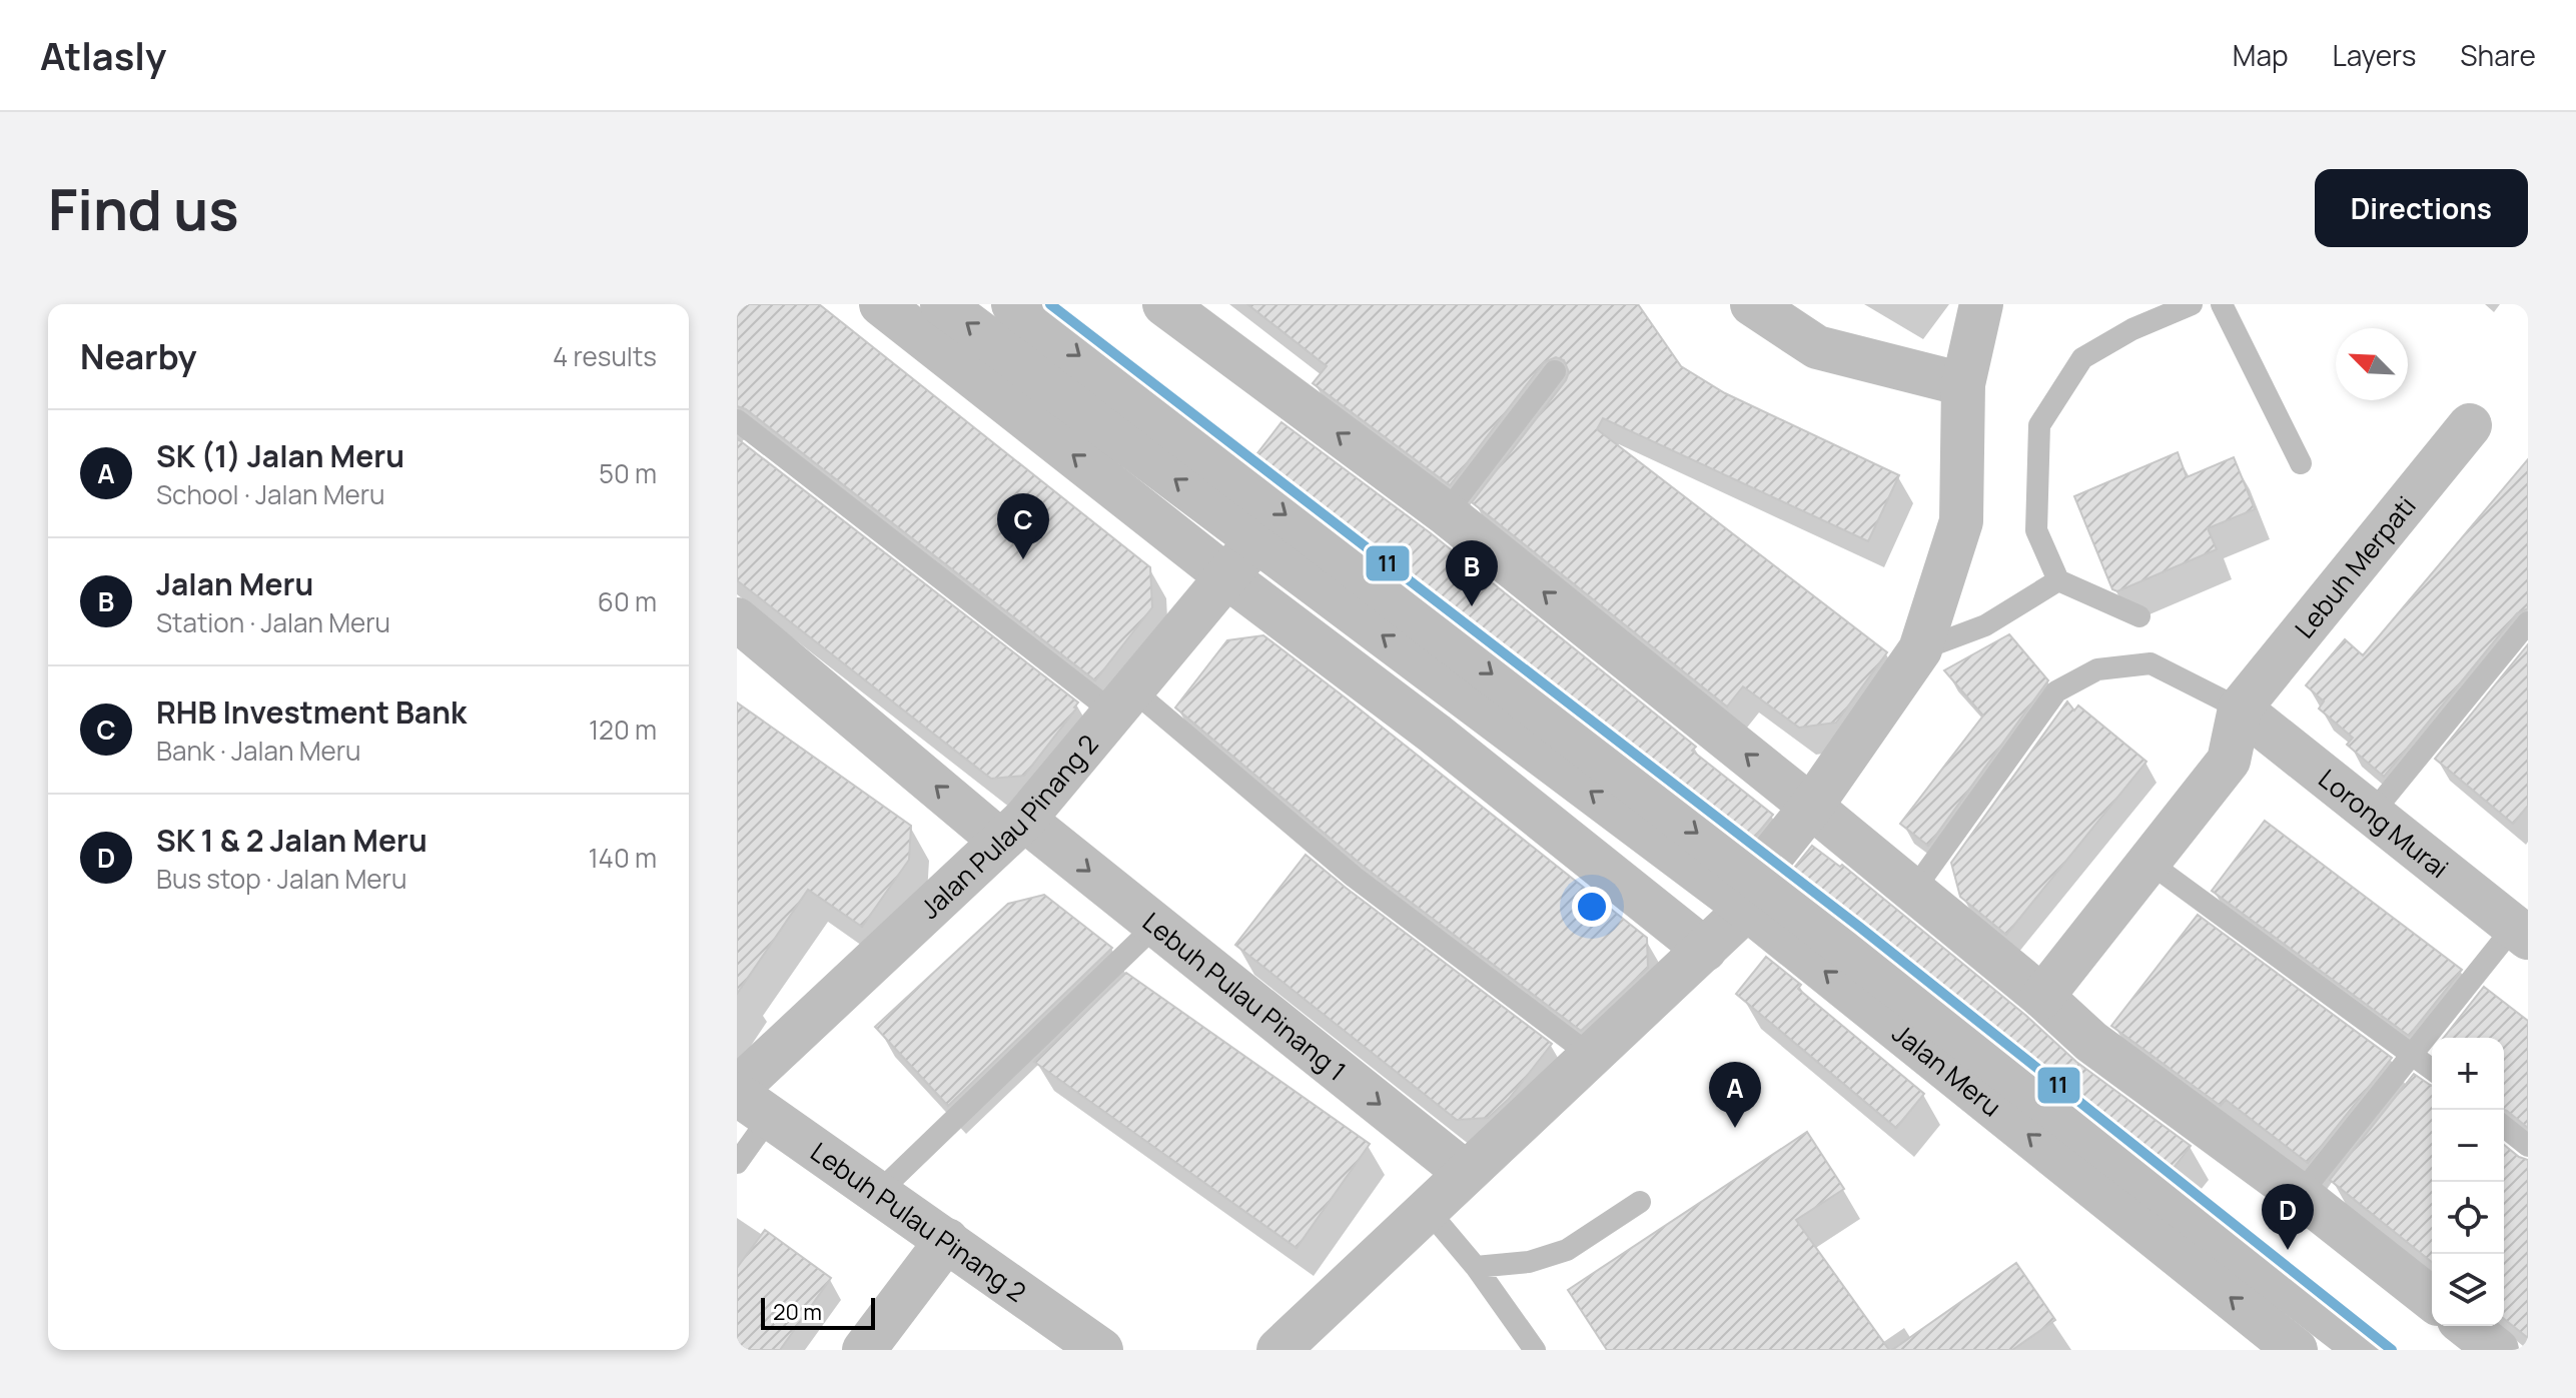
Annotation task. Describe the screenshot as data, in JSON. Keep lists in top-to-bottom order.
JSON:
{
  "streets": {
    "main road": [
      "Lebuh Merpati",
      "Lorong Murai",
      "Jalan Pulau Pinang 2",
      "Lebuh Pulau Pinang 1",
      "Jalan Meru",
      "Lebuh Pulau Pinang 2"
    ]
  },
  "crossings": [
    ["Lebuh Merpati", "Lorong Murai"],
    ["Jalan Pulau Pinang 2", "Lebuh Pulau Pinang 1"],
    ["Jalan Pulau Pinang 2", "Jalan Meru"],
    ["Jalan Pulau Pinang 2", "Lebuh Pulau Pinang 2"]
  ],
  "lines": ["transit line 11"],
  "scale_bar": "20 m",
  "north": "top left",
  "page": {
    "header": "Atlasly",
    "nav": ["Map", "Layers", "Share"],
    "buttons": "Directions",
    "title": "Find us",
    "heading": ["Nearby", "4 results"],
    "list": [
      {
        "mark": "A",
        "name": "SK (1) Jalan Meru",
        "note": "School · Jalan Meru",
        "value": "50 m"
      },
      {
        "mark": "B",
        "name": "Jalan Meru",
        "note": "Station · Jalan Meru",
        "value": "60 m"
      },
      {
        "mark": "C",
        "name": "RHB Investment Bank",
        "note": "Bank · Jalan Meru",
        "value": "120 m"
      },
      {
        "mark": "D",
        "name": "SK 1 & 2 Jalan Meru",
        "note": "Bus stop · Jalan Meru",
        "value": "140 m"
      }
    ],
    "pins": [
      "C",
      "B",
      "A",
      "D"
    ],
    "map_buttons": ["+", "−"],
    "scale": "20 m"
  }
}
